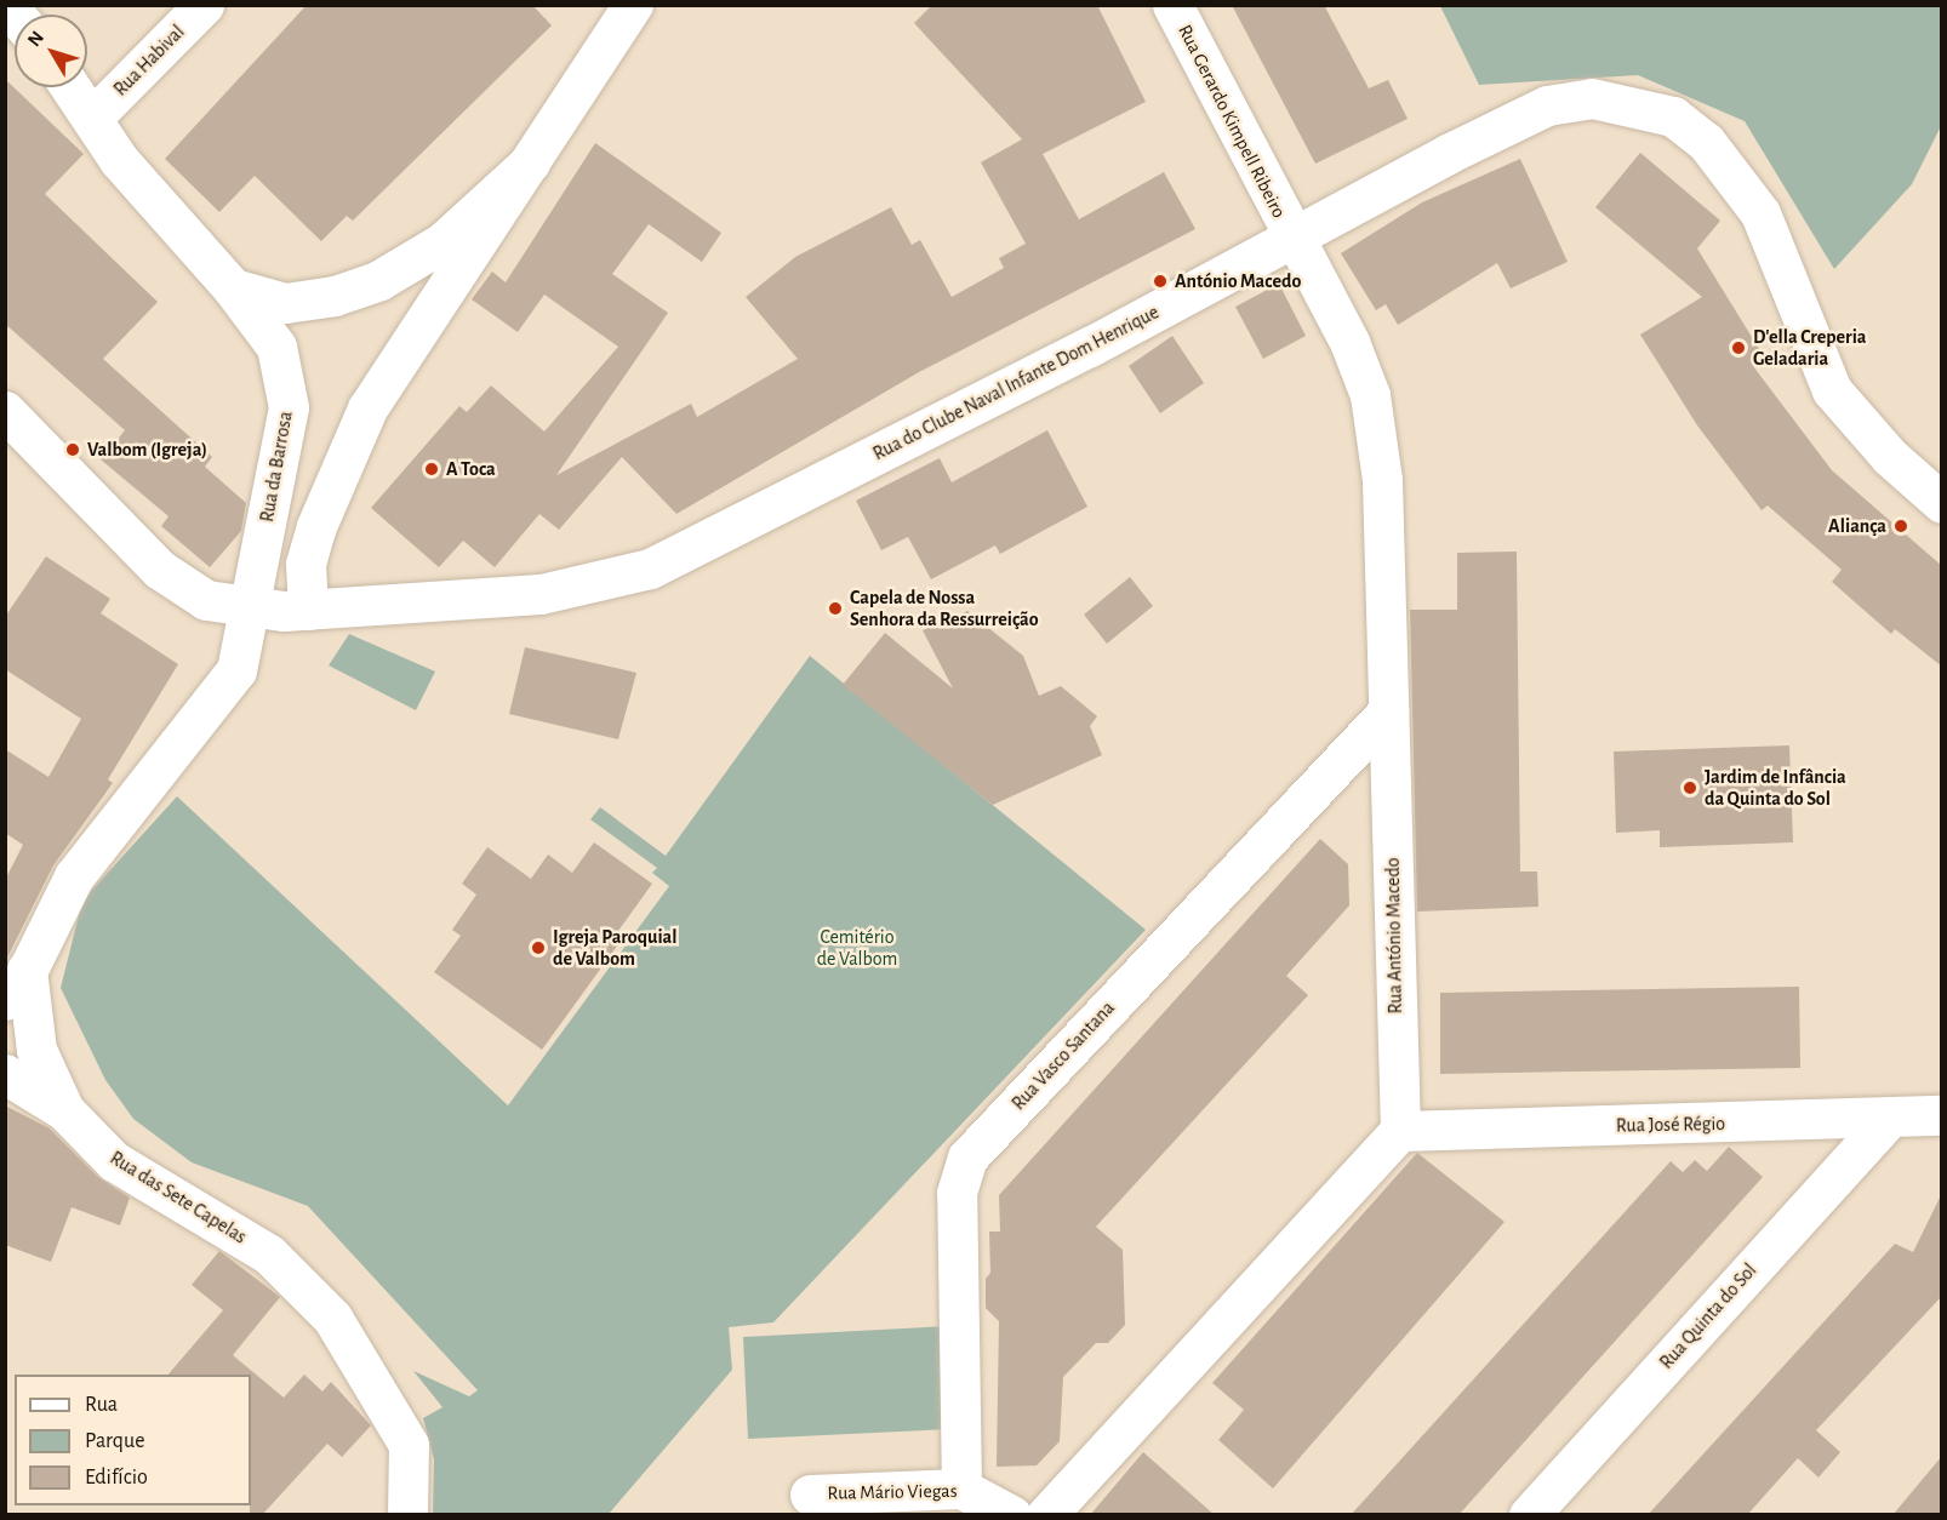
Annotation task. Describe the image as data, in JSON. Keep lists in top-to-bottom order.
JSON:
{
  "streets": {
    "street": [
      "Rua Habival",
      "Rua Gerardo Kimpell Ribeiro",
      "Rua do Clube Naval Infante Dom Henrique",
      "Rua da Barrosa",
      "Rua António Macedo",
      "Rua Vasco Santana",
      "Rua José Régio",
      "Rua das Sete Capelas",
      "Rua Quinta do Sol",
      "Rua Mário Viegas"
    ]
  },
  "crossings": [
    ["Rua Habival", "Rua da Barrosa"],
    ["Rua Gerardo Kimpell Ribeiro", "Rua do Clube Naval Infante Dom Henrique"],
    ["Rua Gerardo Kimpell Ribeiro", "Rua António Macedo"],
    ["Rua do Clube Naval Infante Dom Henrique", "Rua da Barrosa"],
    ["Rua do Clube Naval Infante Dom Henrique", "Rua António Macedo"],
    ["Rua do Clube Naval Infante Dom Henrique", "Rua das Sete Capelas"],
    ["Rua da Barrosa", "Rua das Sete Capelas"],
    ["Rua António Macedo", "Rua Vasco Santana"],
    ["Rua António Macedo", "Rua José Régio"],
    ["Rua Vasco Santana", "Rua Mário Viegas"],
    ["Rua José Régio", "Rua Quinta do Sol"]
  ],
  "parks": ["Cemitério de Valbom"],
  "places": [
    "António Macedo",
    "D'ella Creperia Geladaria",
    "Valbom (Igreja)",
    "A Toca",
    "Aliança",
    "Capela de Nossa Senhora da Ressurreição",
    "Jardim de Infância da Quinta do Sol",
    "Igreja Paroquial de Valbom"
  ],
  "legend": ["Rua", "Parque", "Edifício"],
  "north": "top left"
}
